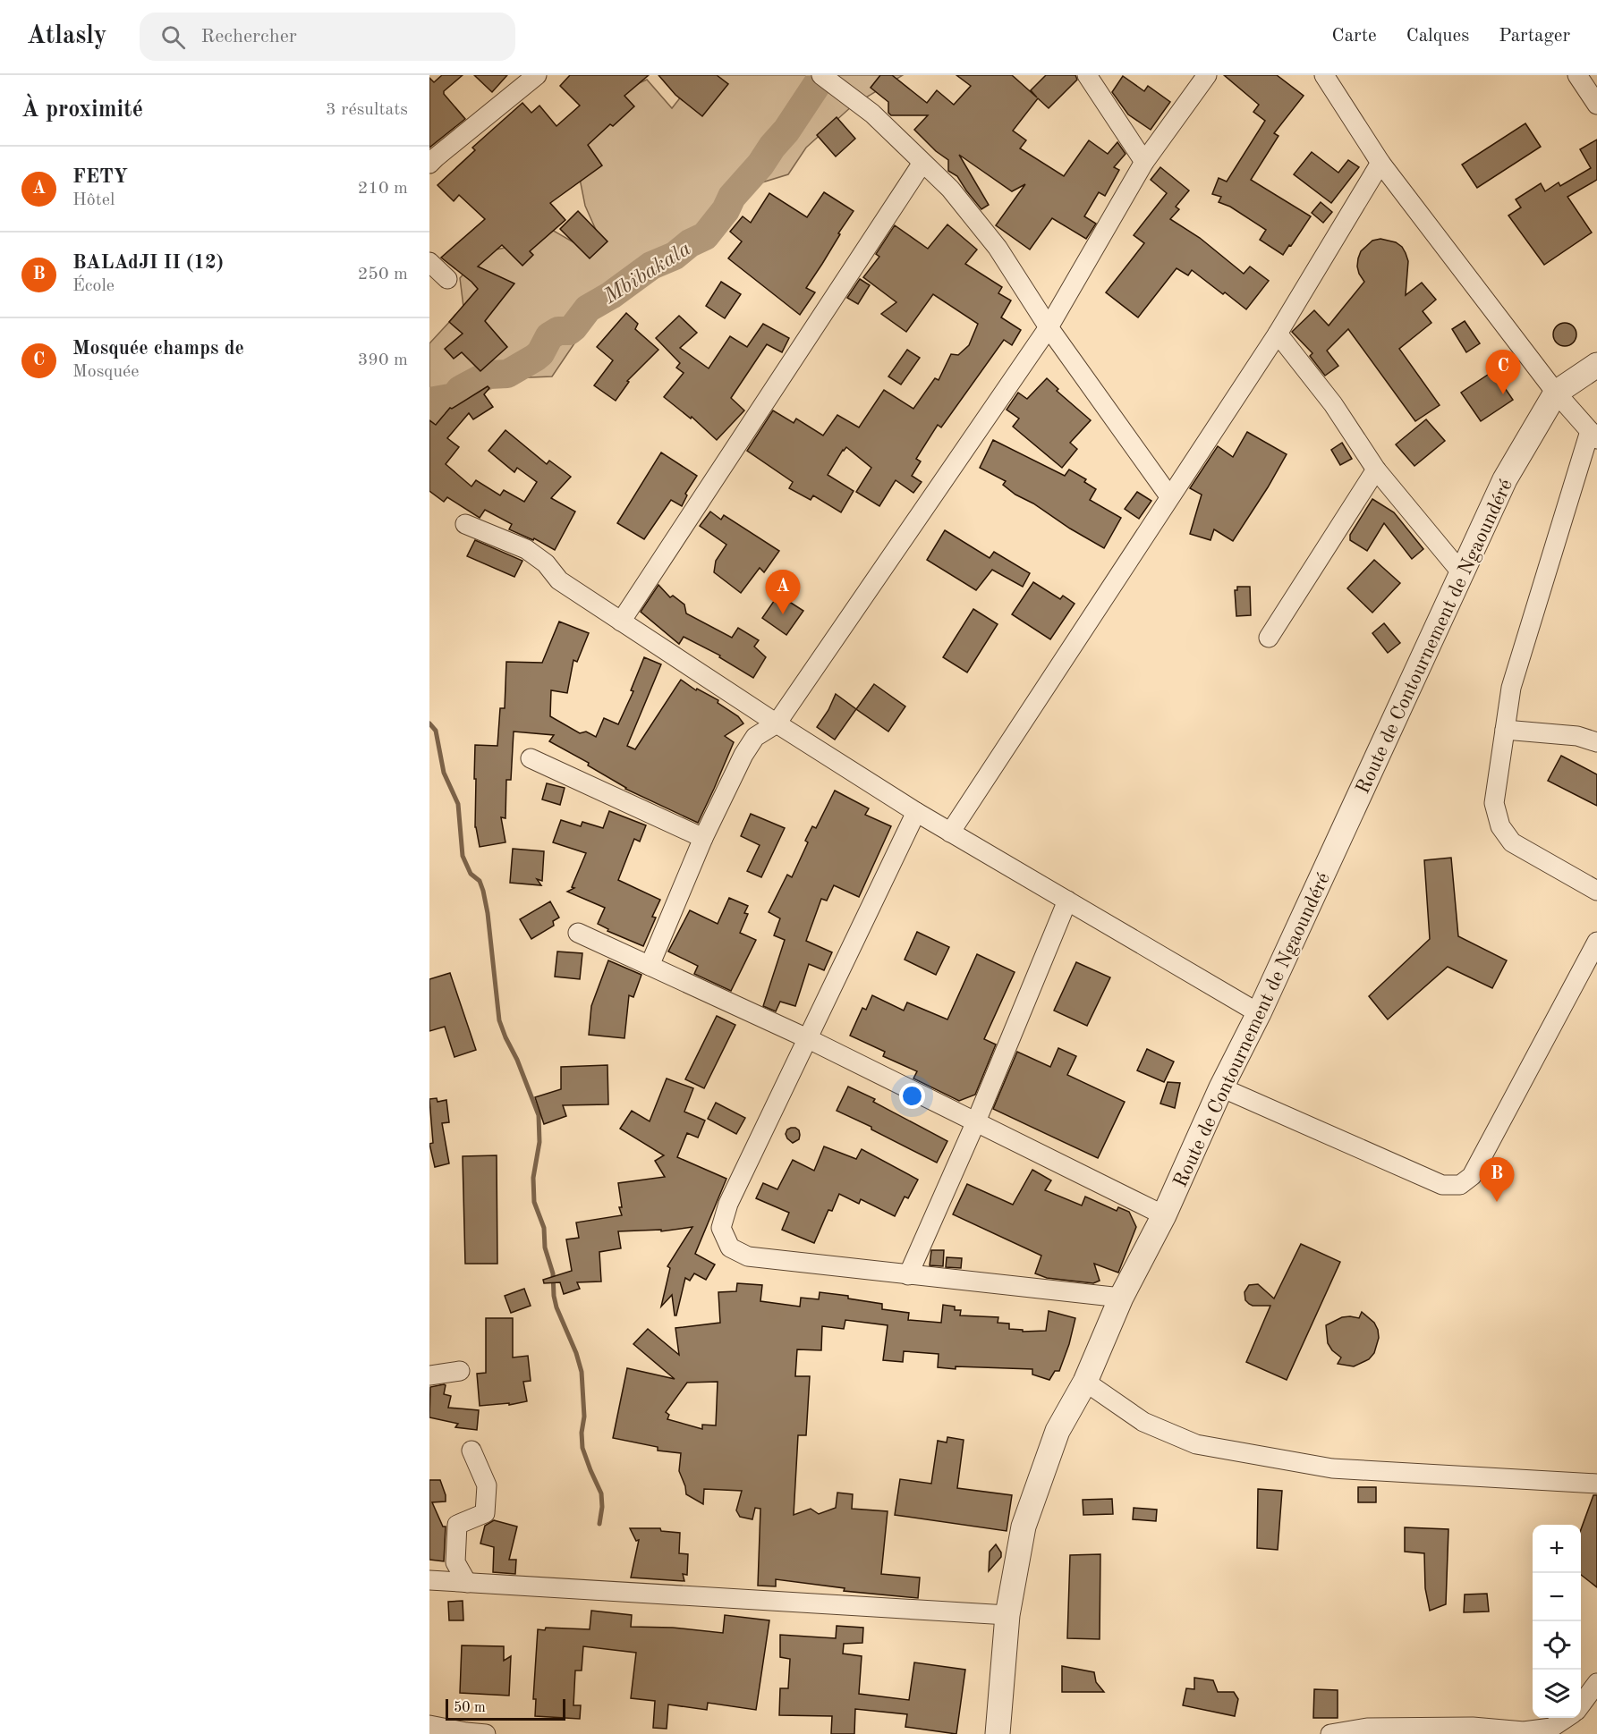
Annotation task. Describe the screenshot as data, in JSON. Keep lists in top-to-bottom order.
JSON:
{
  "streets": {
    "street": ["Route de Contournement de Ngaoundéré"]
  },
  "water": ["Mbibakala"],
  "scale_bar": "50 m",
  "page": {
    "header": "Atlasly",
    "search": "Rechercher",
    "nav": ["Carte", "Calques", "Partager"],
    "heading": ["À proximité", "3 résultats"],
    "list": [
      {
        "mark": "A",
        "name": "FETY",
        "note": "Hôtel",
        "value": "210 m"
      },
      {
        "mark": "B",
        "name": "BALAdJI II (12)",
        "note": "École",
        "value": "250 m"
      },
      {
        "mark": "C",
        "name": "Mosquée champs de",
        "note": "Mosquée",
        "value": "390 m"
      }
    ],
    "pins": ["C", "A", "B"],
    "map_buttons": ["+", "−"],
    "scale": "50 m"
  }
}
